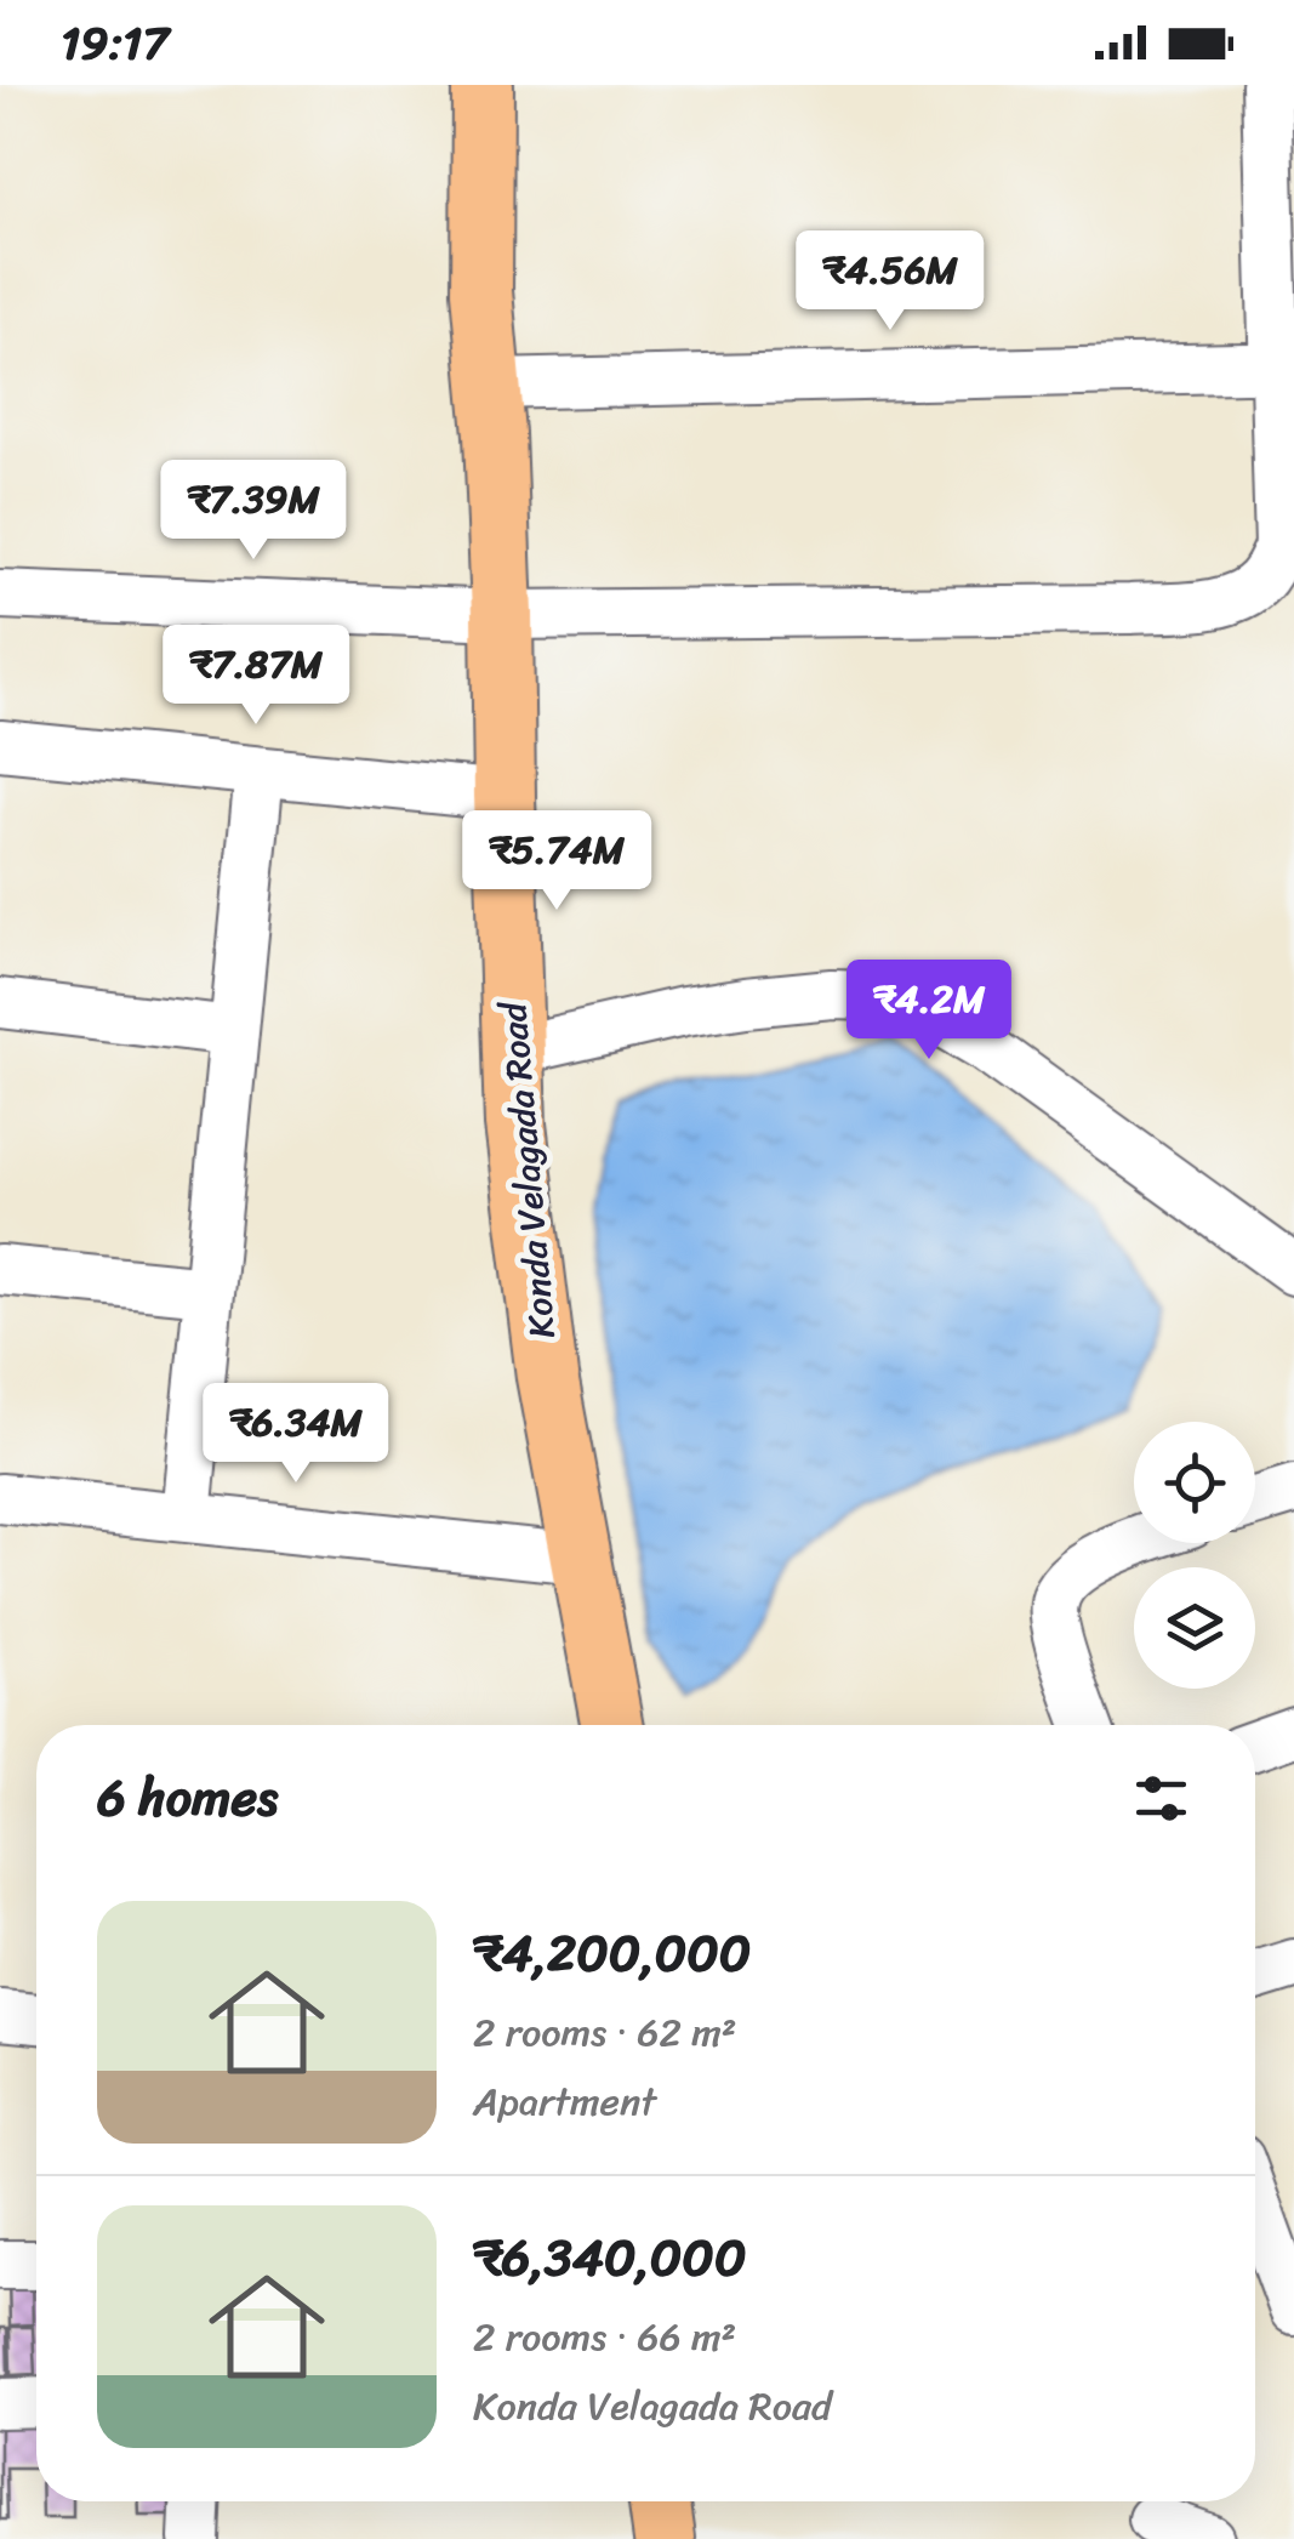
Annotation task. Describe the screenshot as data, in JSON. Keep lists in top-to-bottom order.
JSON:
{
  "streets": {
    "main road": ["Konda Velagada Road"]
  },
  "page": {
    "status": "19:17",
    "price": [
      "₹4.56M",
      "₹7.39M",
      "₹7.87M",
      "₹5.74M",
      "₹4.2M",
      "₹6.34M"
    ],
    "heading": "6 homes",
    "list": [
      {
        "name": "₹4,200,000",
        "note": "2 rooms · 62 m² · Apartment"
      },
      {
        "name": "₹6,340,000",
        "note": "2 rooms · 66 m² · Konda Velagada Road"
      }
    ]
  }
}
